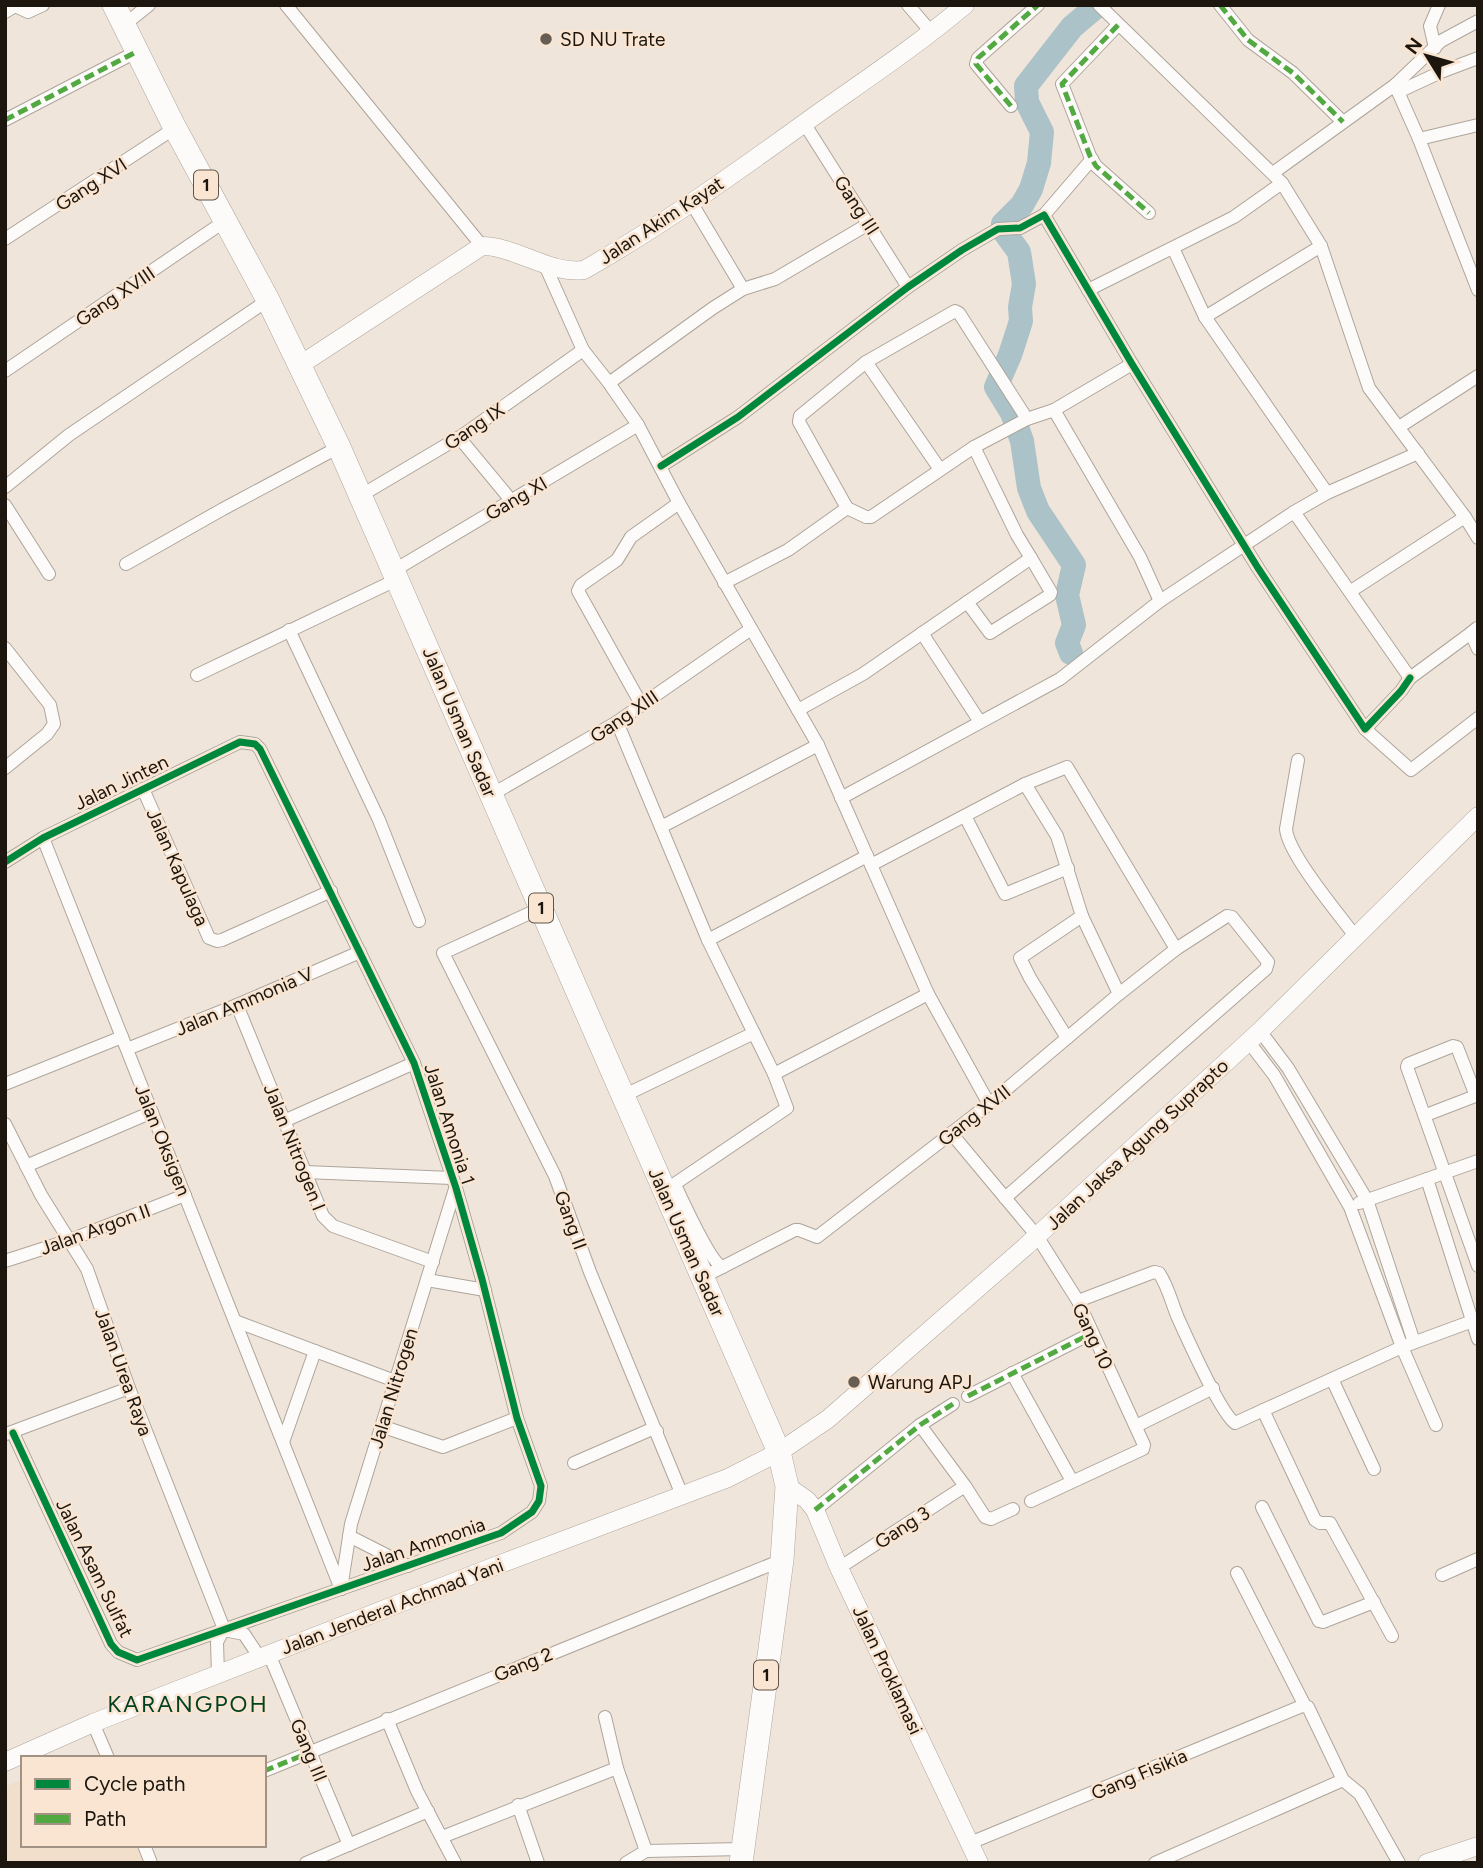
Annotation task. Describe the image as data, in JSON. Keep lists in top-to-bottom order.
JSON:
{
  "streets": {
    "highway": ["1", "Jalan Usman Sadar"],
    "main road": [
      "Jalan Akim Kayat",
      "Jalan Jaksa Agung Suprapto",
      "Jalan Jenderal Achmad Yani",
      "Jalan Proklamasi"
    ],
    "street": [
      "Gang XVI",
      "Gang III",
      "Gang XVIII",
      "Gang IX",
      "Gang XI",
      "Gang XIII",
      "Jalan Jinten",
      "Jalan Kapulaga",
      "Jalan Ammonia V",
      "Gang XVII",
      "Jalan Amonia 1",
      "Jalan Oksigen",
      "Jalan Nitrogen I",
      "Gang II",
      "Jalan Argon II",
      "Gang 10",
      "Jalan Urea Raya",
      "Jalan Nitrogen",
      "Gang 3",
      "Jalan Ammonia",
      "Jalan Asam Sulfat",
      "Gang 2",
      "Gang Fisikia"
    ]
  },
  "crossings": [
    ["Gang XVI", "Jalan Usman Sadar"],
    ["1", "Jalan Usman Sadar"],
    ["1", "Jalan Jaksa Agung Suprapto"],
    ["1", "Jalan Jenderal Achmad Yani"],
    ["1", "Gang 2"],
    ["1", "Jalan Proklamasi"],
    ["Gang III", "Jalan Akim Kayat"],
    ["Gang III", "Jalan Jenderal Achmad Yani"],
    ["Gang III", "Gang 2"],
    ["Gang XVIII", "Jalan Usman Sadar"],
    ["Gang IX", "Jalan Usman Sadar"],
    ["Gang XI", "Jalan Usman Sadar"],
    ["Gang XIII", "Jalan Usman Sadar"],
    ["Jalan Usman Sadar", "Gang XVII"],
    ["Jalan Usman Sadar", "Jalan Jaksa Agung Suprapto"],
    ["Jalan Usman Sadar", "Gang II"],
    ["Jalan Usman Sadar", "Jalan Jenderal Achmad Yani"],
    ["Jalan Jinten", "Jalan Kapulaga"],
    ["Jalan Jinten", "Jalan Amonia 1"],
    ["Jalan Jinten", "Jalan Oksigen"],
    ["Jalan Kapulaga", "Jalan Amonia 1"],
    ["Jalan Ammonia V", "Jalan Amonia 1"],
    ["Jalan Ammonia V", "Jalan Oksigen"],
    ["Jalan Ammonia V", "Jalan Nitrogen I"],
    ["Gang XVII", "Gang 10"],
    ["Jalan Amonia 1", "Jalan Nitrogen"],
    ["Jalan Amonia 1", "Jalan Ammonia"],
    ["Jalan Oksigen", "Jalan Argon II"],
    ["Jalan Oksigen", "Jalan Nitrogen"],
    ["Jalan Oksigen", "Jalan Ammonia"],
    ["Jalan Jaksa Agung Suprapto", "Gang 10"],
    ["Jalan Jaksa Agung Suprapto", "Jalan Jenderal Achmad Yani"],
    ["Jalan Nitrogen I", "Jalan Nitrogen"],
    ["Gang II", "Jalan Jenderal Achmad Yani"],
    ["Jalan Argon II", "Jalan Urea Raya"],
    ["Jalan Urea Raya", "Jalan Ammonia"],
    ["Jalan Urea Raya", "Jalan Asam Sulfat"],
    ["Jalan Nitrogen", "Jalan Ammonia"],
    ["Gang 3", "Jalan Proklamasi"],
    ["Jalan Ammonia", "Jalan Asam Sulfat"],
    ["Jalan Proklamasi", "Gang Fisikia"]
  ],
  "districts": ["KARANGPOH"],
  "places": ["SD NU Trate", "Warung APJ"],
  "legend": ["Cycle path", "Path"],
  "north": "top left"
}
